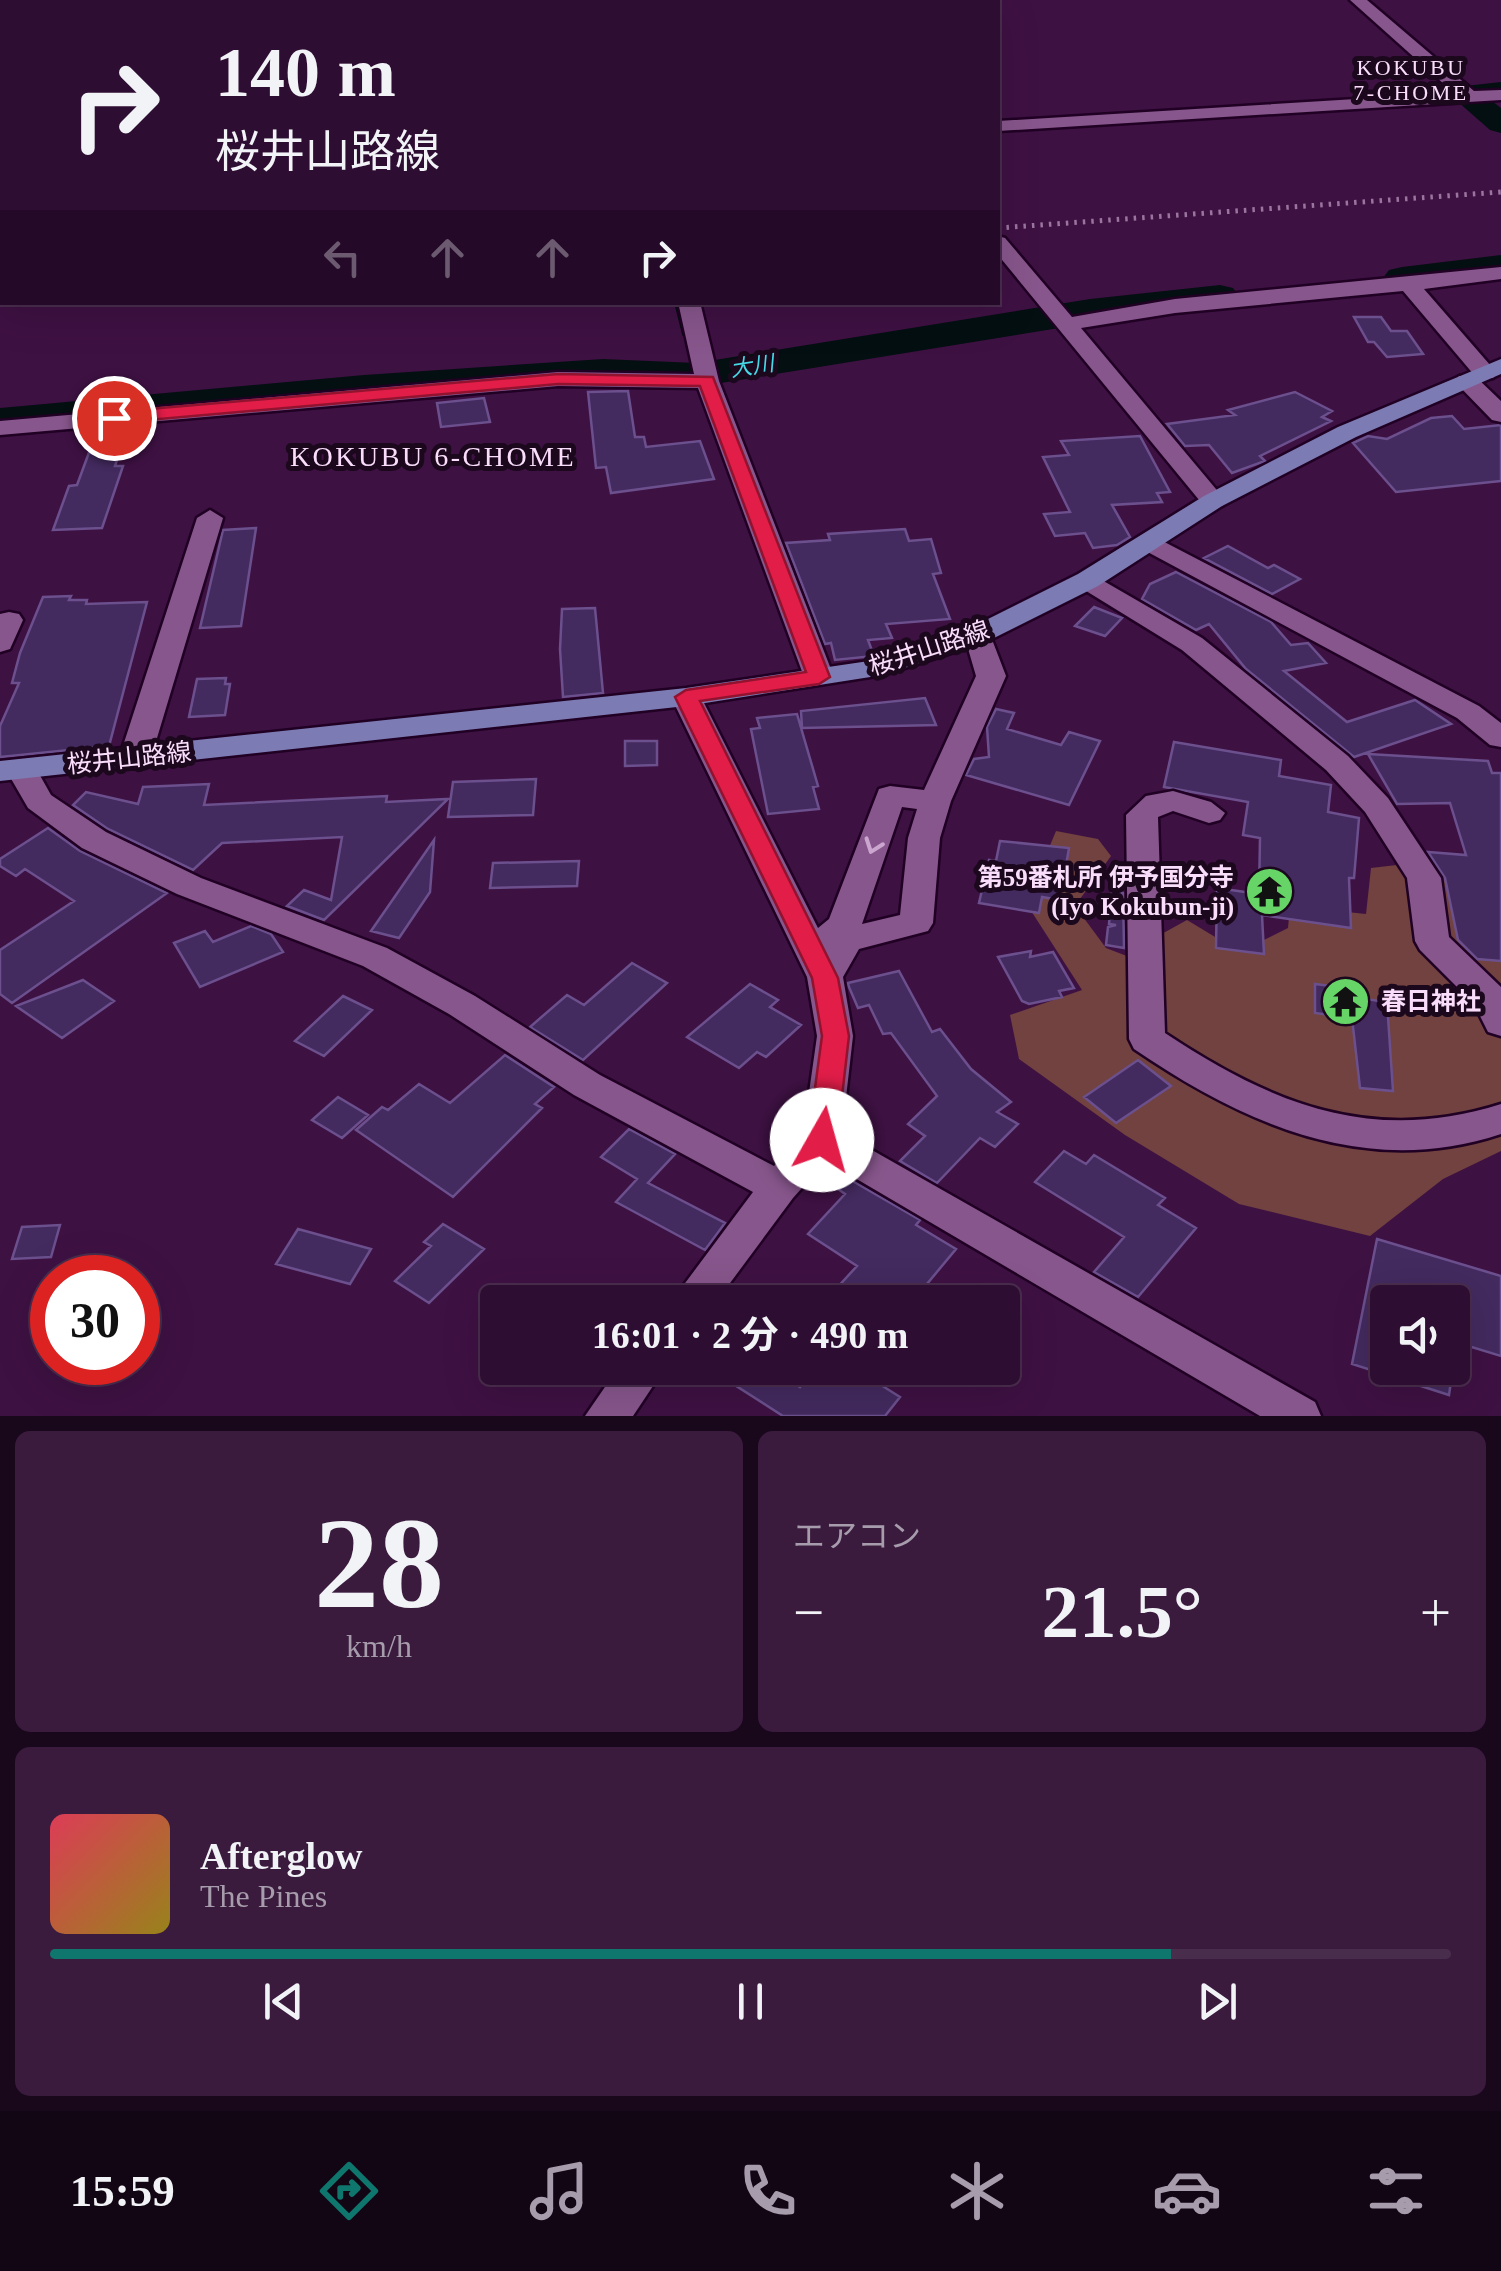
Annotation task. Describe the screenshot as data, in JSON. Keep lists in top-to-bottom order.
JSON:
{
  "streets": {
    "main road": ["桜井山路線"]
  },
  "districts": ["KOKUBU 7-CHOME", "KOKUBU 6-CHOME"],
  "water": ["大川"],
  "places": {
    "temple": ["第59番札所 伊予国分寺 (Iyo Kokubun-ji)", "春日神社"]
  },
  "page": {
    "turn": ["140 m", "桜井山路線"],
    "limit": "30",
    "trip": "16:01 · 2 分 · 490 m",
    "tile": [
      ["28", "km/h"],
      "エアコン"
    ],
    "heat": ["−", "21.5°", "+"],
    "song": ["Afterglow", "The Pines"],
    "tabs": "15:59"
  }
}
